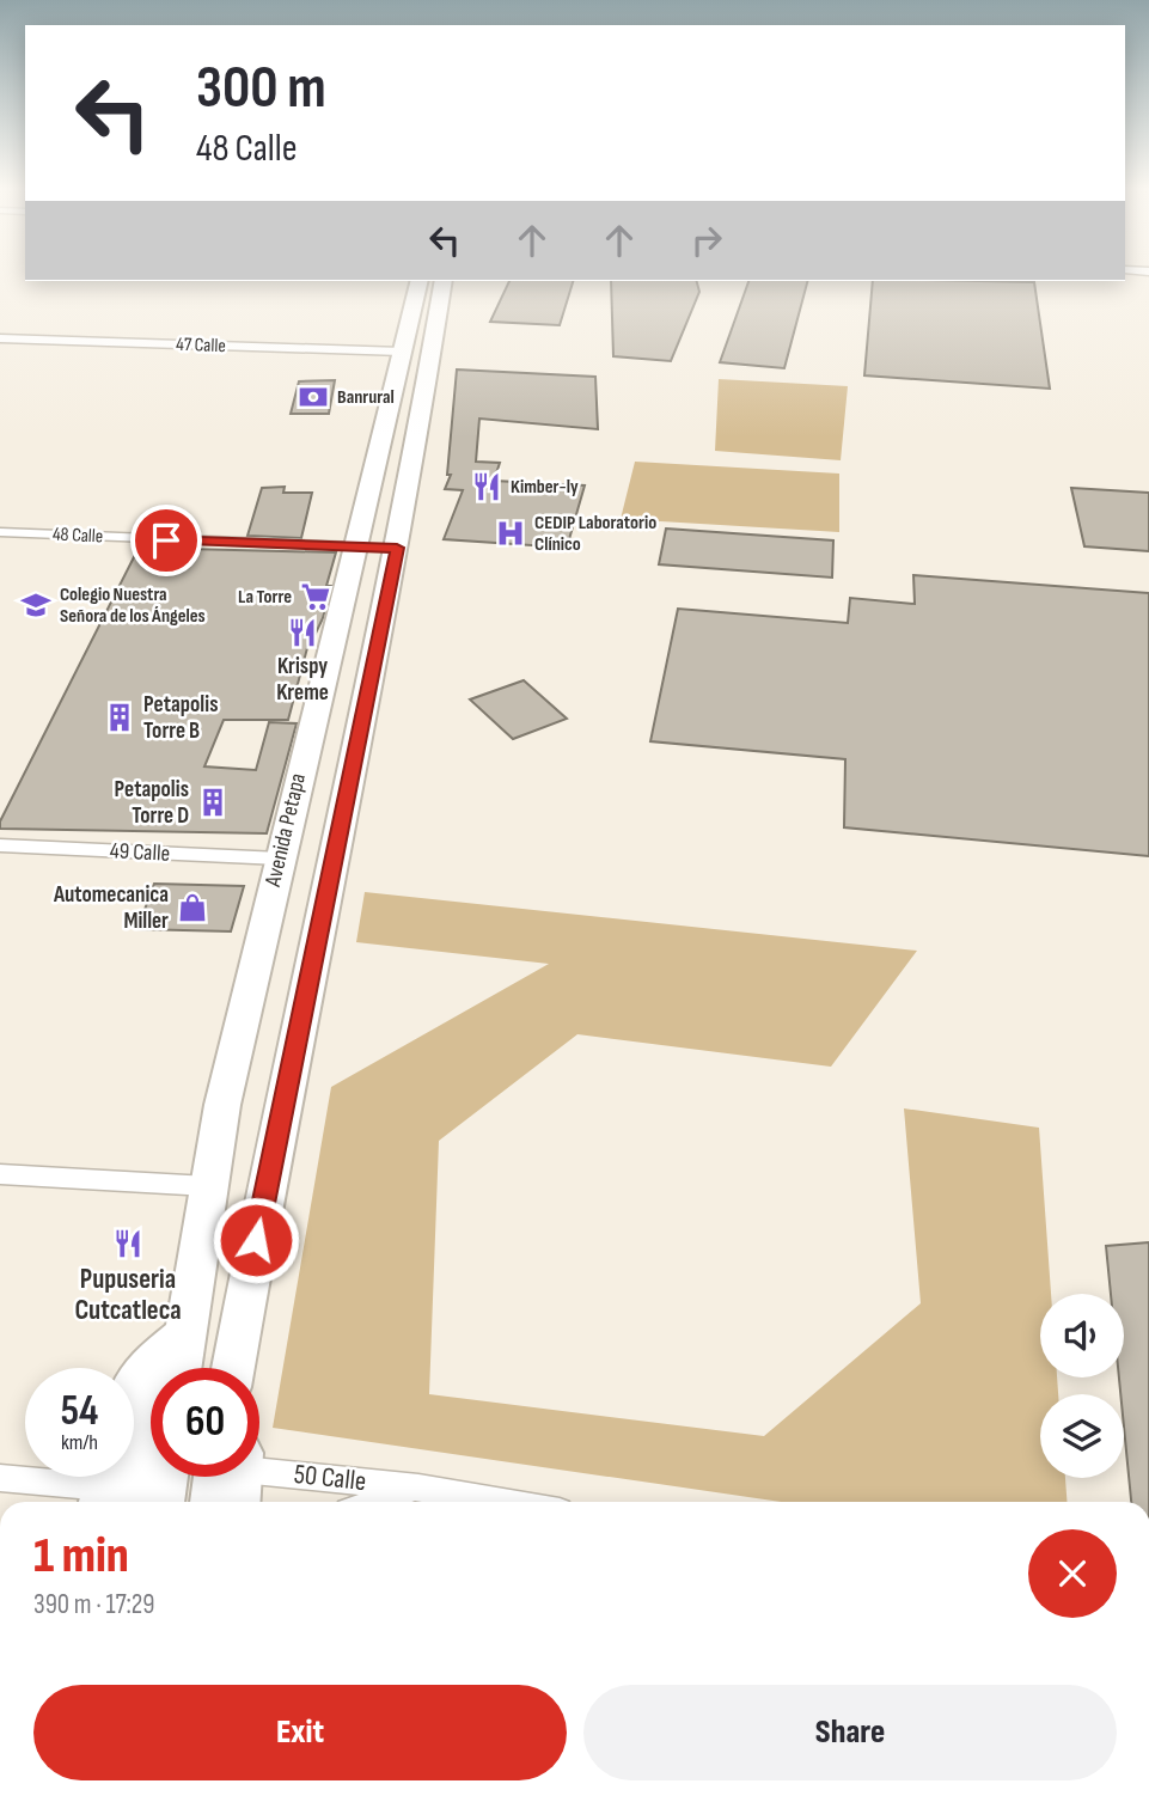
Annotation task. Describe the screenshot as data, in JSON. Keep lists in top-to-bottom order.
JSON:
{
  "streets": {
    "main road": ["Avenida Petapa"],
    "street": [
      "47 Calle",
      "48 Calle",
      "49 Calle",
      "50 Calle"
    ]
  },
  "crossings": [
    ["47 Calle", "Avenida Petapa"],
    ["48 Calle", "Avenida Petapa"],
    ["Avenida Petapa", "49 Calle"]
  ],
  "places": {
    "bank": ["Banrural"],
    "restaurant": ["Kimber-ly", "Krispy Kreme", "Pupuseria Cutcatleca"],
    "hospital": ["CEDIP Laboratorio Clínico"],
    "supermarket": ["La Torre"],
    "school or university": ["Colegio Nuestra Señora de los Ángeles"],
    "building": ["Petapolis Torre B", "Petapolis Torre D"],
    "shop": ["Automecanica Miller"]
  },
  "page": {
    "turn": ["300 m", "48 Calle"],
    "speed": "54 km/h",
    "limit": "60",
    "heading": ["1 min", "390 m · 17:29"],
    "buttons": ["Exit", "Share"]
  }
}
